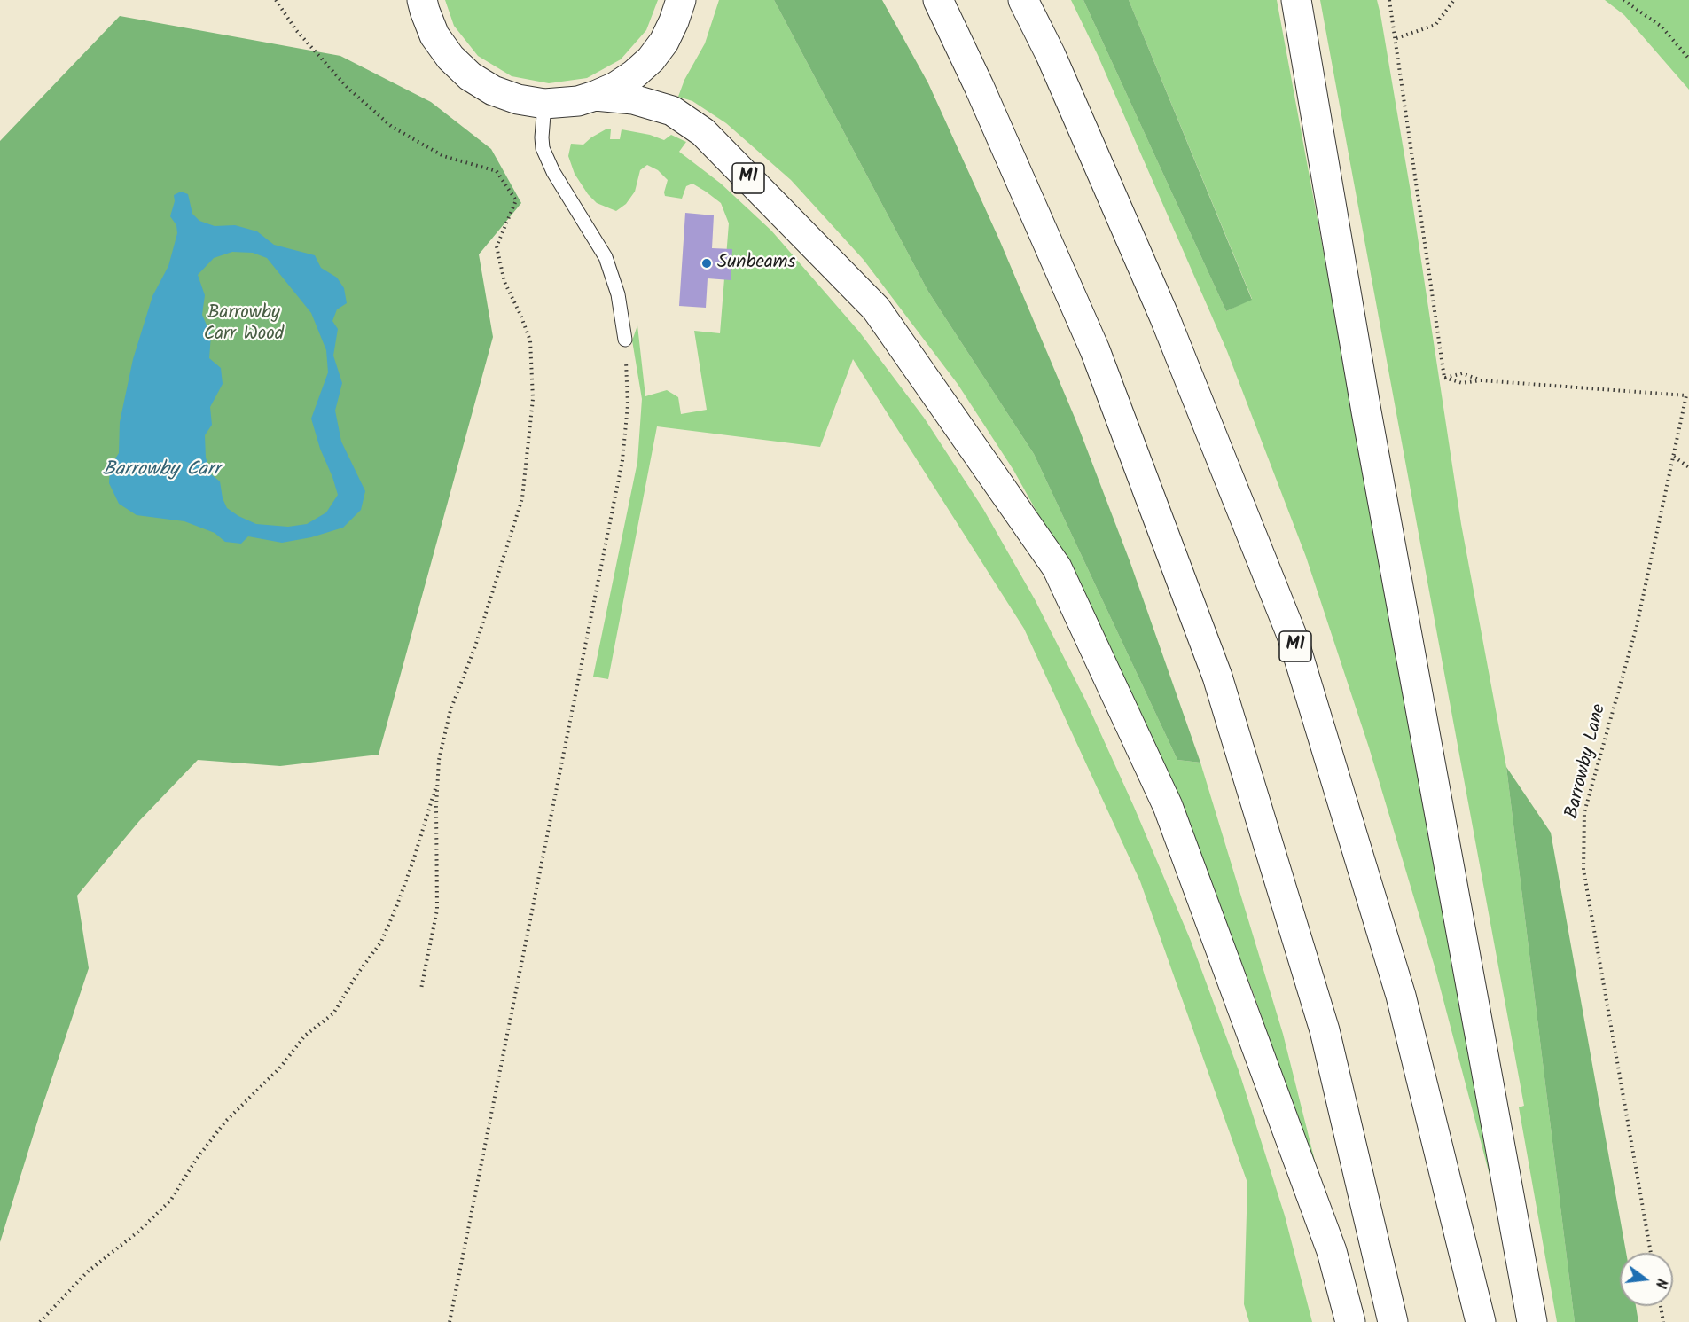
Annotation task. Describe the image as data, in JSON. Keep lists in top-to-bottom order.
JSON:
{
  "streets": {
    "highway": ["M1"],
    "path": ["Barrowby Lane"]
  },
  "water": ["Barrowby Carr"],
  "parks": ["Barrowby Carr Wood"],
  "places": ["Sunbeams"],
  "north": "right"
}
